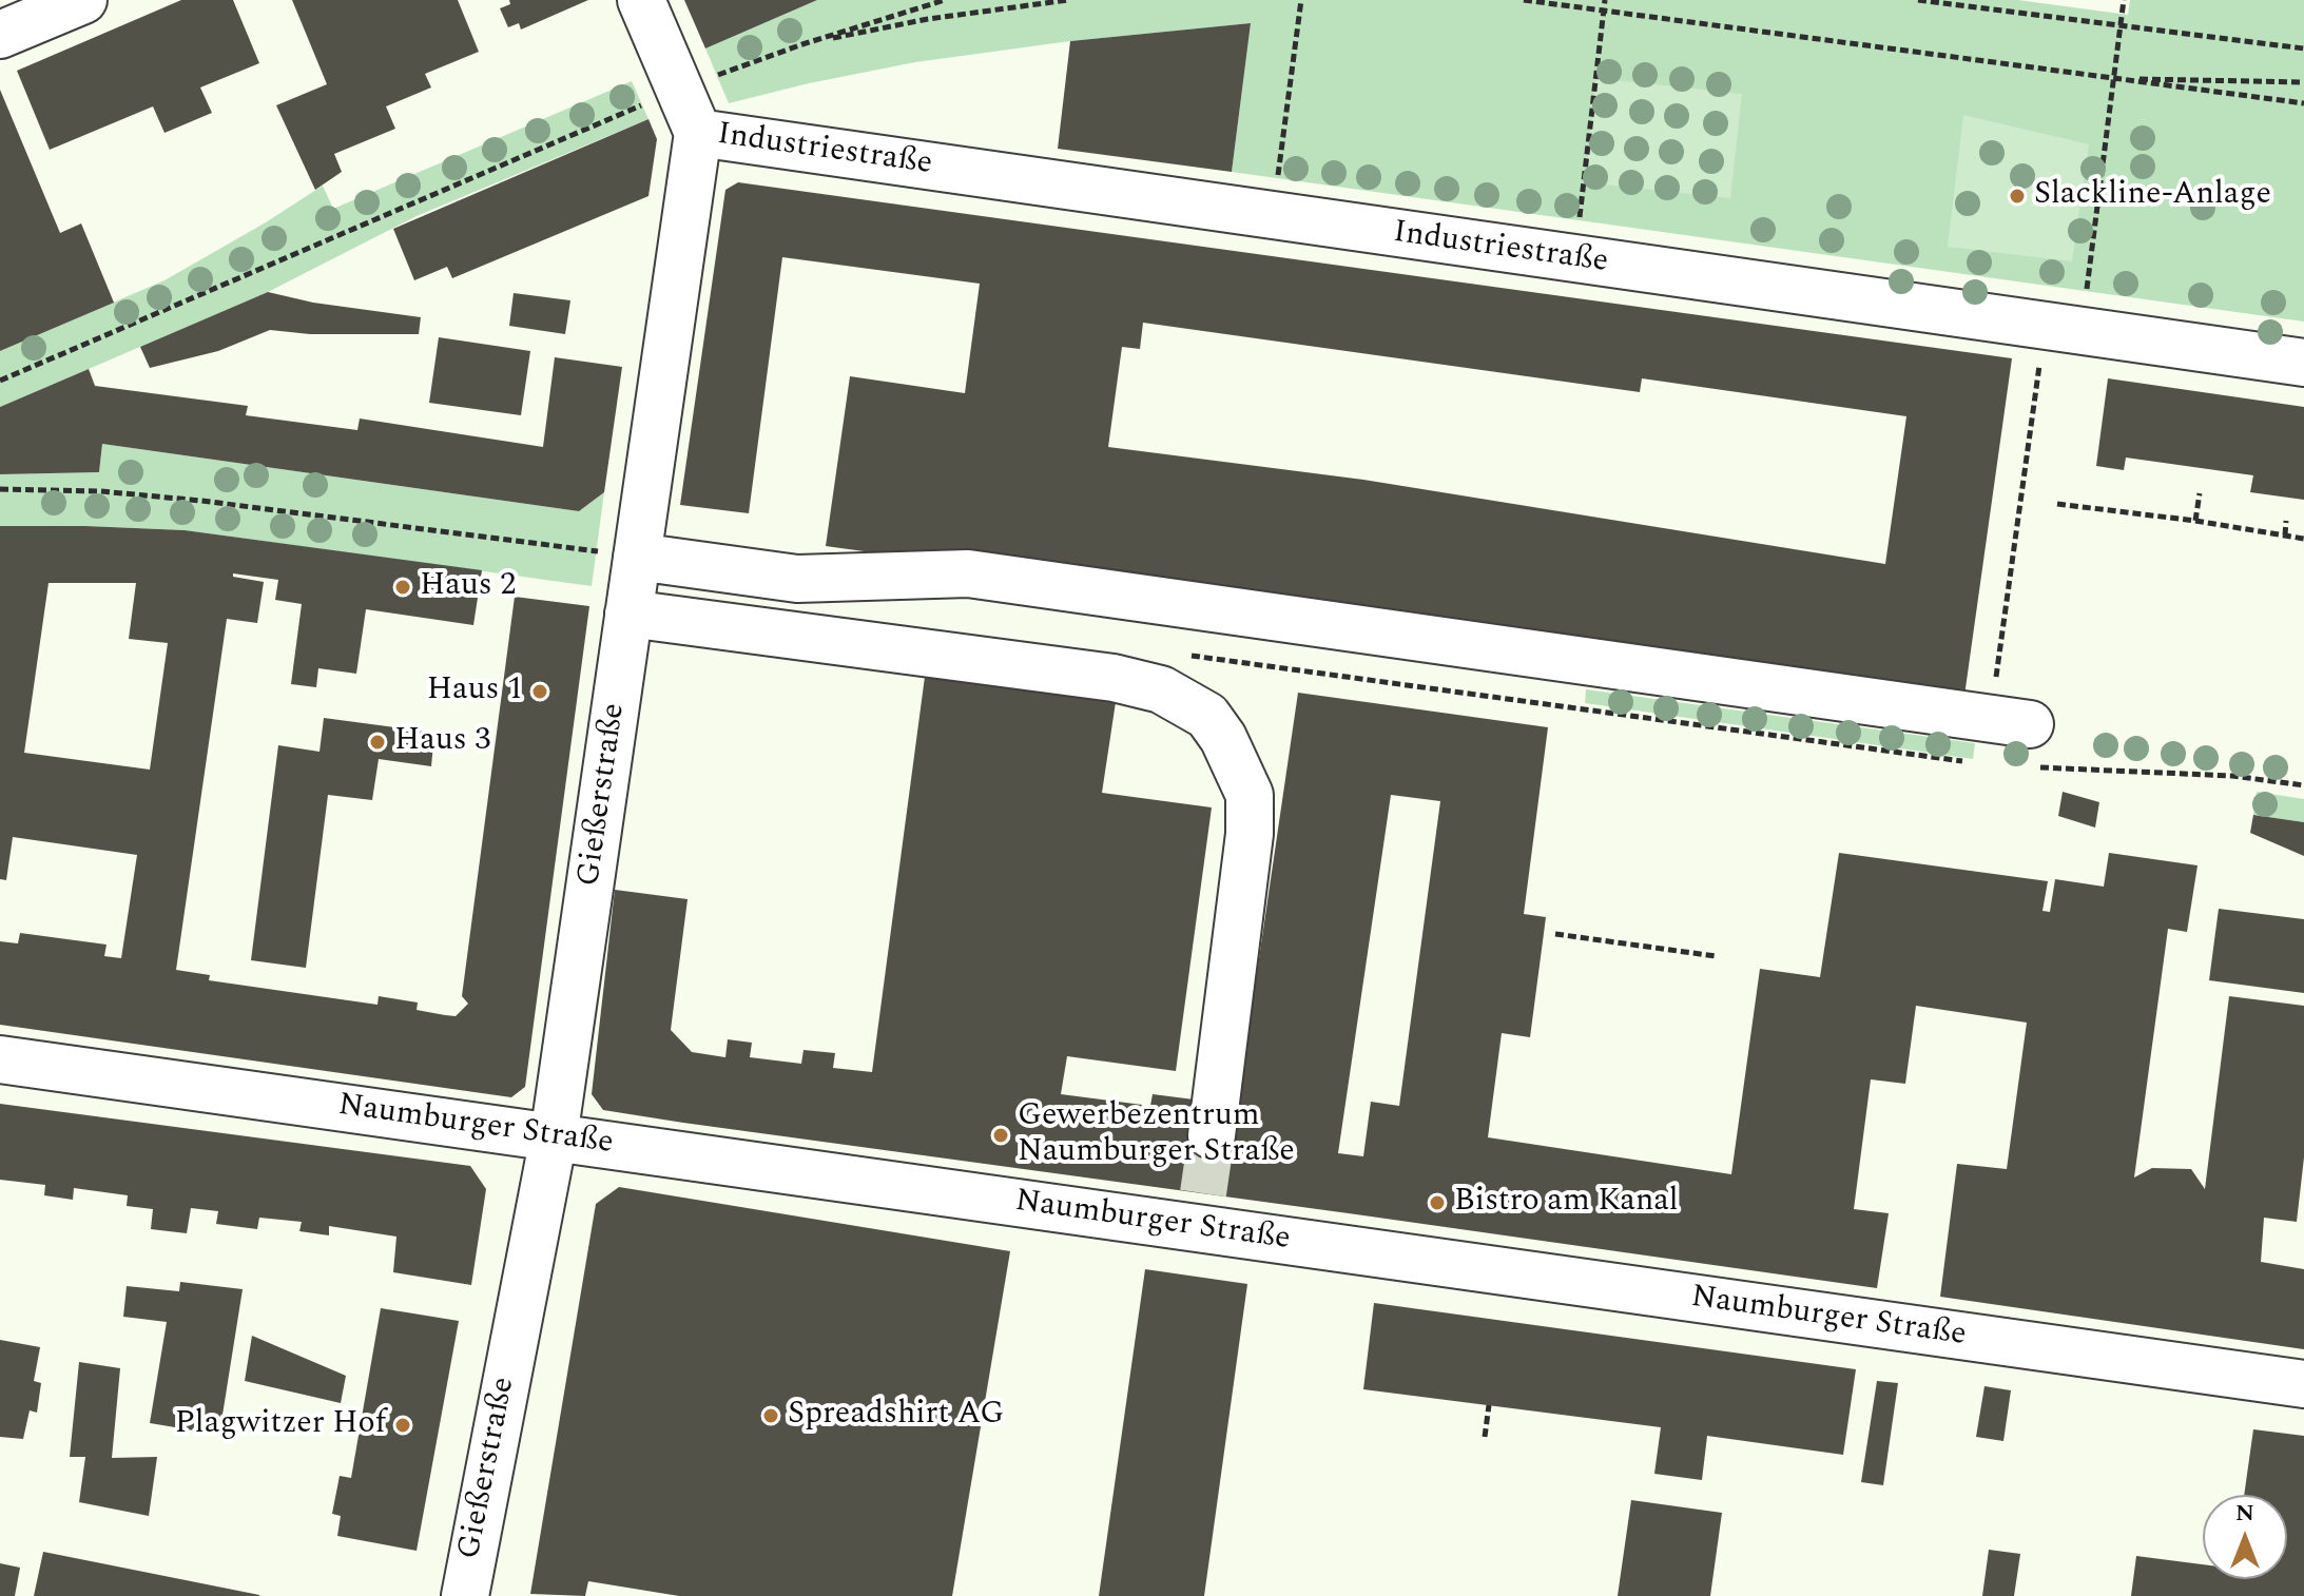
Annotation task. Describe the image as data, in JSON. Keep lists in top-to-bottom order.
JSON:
{
  "streets": {
    "street": ["Industriestraße", "Gießerstraße", "Naumburger Straße"]
  },
  "crossings": [
    ["Industriestraße", "Gießerstraße"],
    ["Gießerstraße", "Naumburger Straße"]
  ],
  "places": [
    "Slackline-Anlage",
    "Haus 2",
    "Haus 1",
    "Haus 3",
    "Gewerbezentrum Naumburger Straße",
    "Bistro am Kanal",
    "Spreadshirt AG",
    "Plagwitzer Hof"
  ],
  "north": "top"
}
